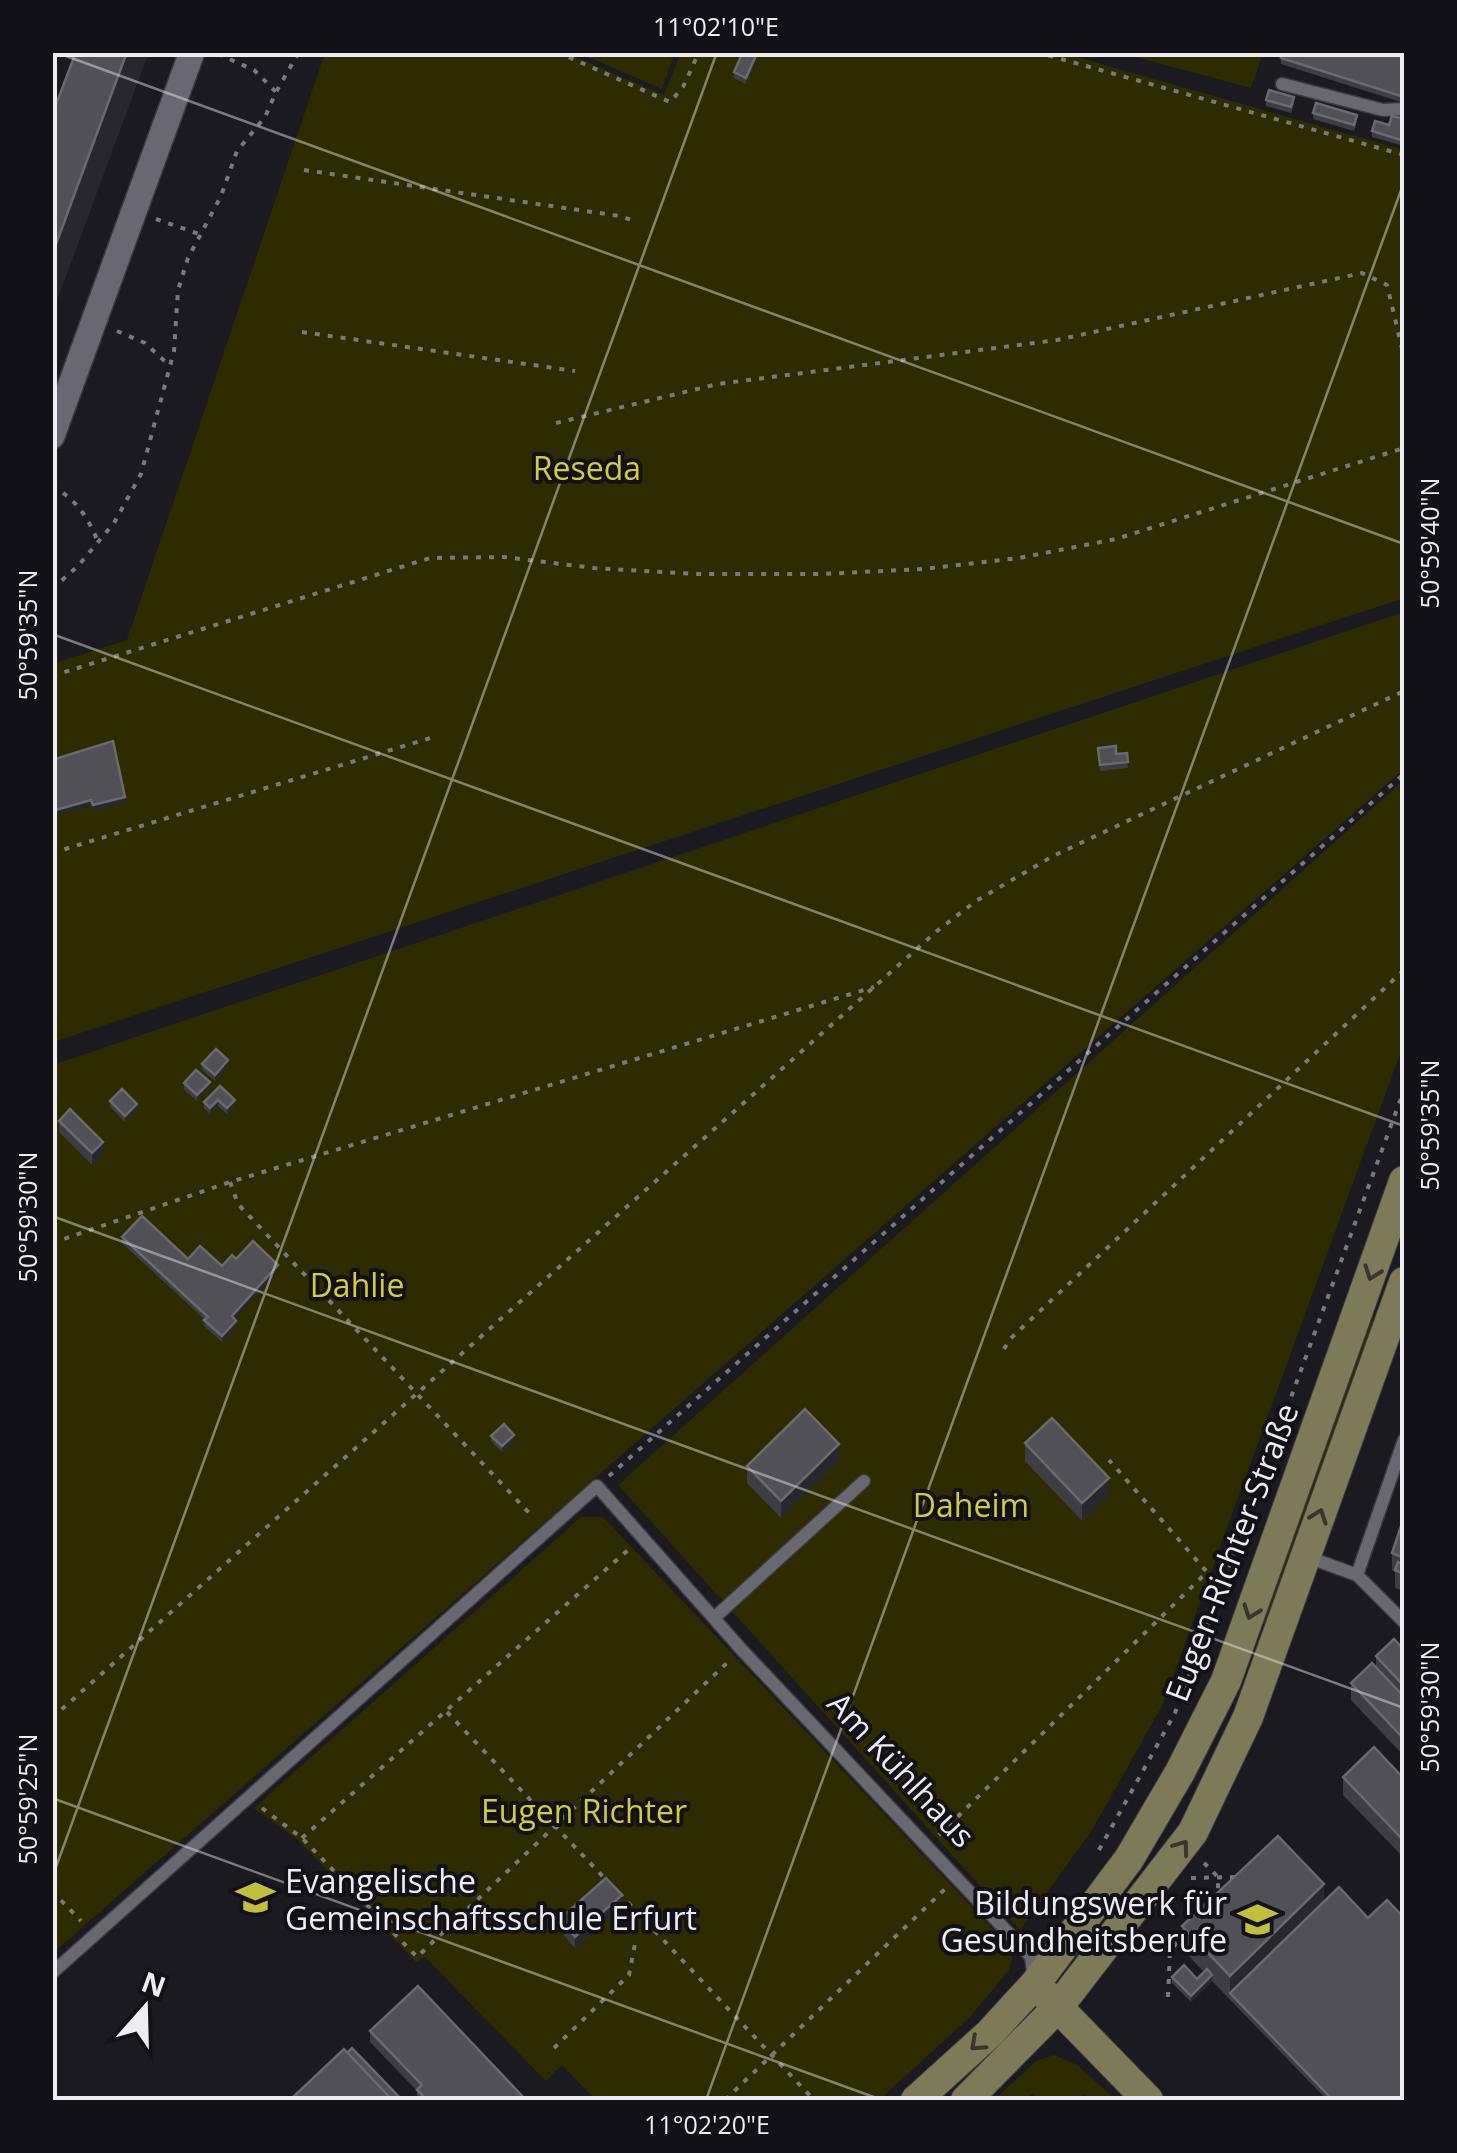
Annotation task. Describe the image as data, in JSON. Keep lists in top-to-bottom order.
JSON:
{
  "streets": {
    "main road": ["Eugen-Richter-Straße", "Am Kühlhaus"]
  },
  "crossings": [
    ["Eugen-Richter-Straße", "Am Kühlhaus"]
  ],
  "parks": [
    "Reseda",
    "Dahlie",
    "Daheim",
    "Eugen Richter"
  ],
  "places": {
    "school or university": ["Evangelische Gemeinschaftsschule Erfurt", "Bildungswerk für Gesundheitsberufe"]
  },
  "north": "top",
  "coordinates": [
    "11°02'10\"E",
    "50°59'40\"N",
    "50°59'35\"N",
    "50°59'30\"N",
    "50°59'25\"N",
    "11°02'20\"E"
  ]
}
